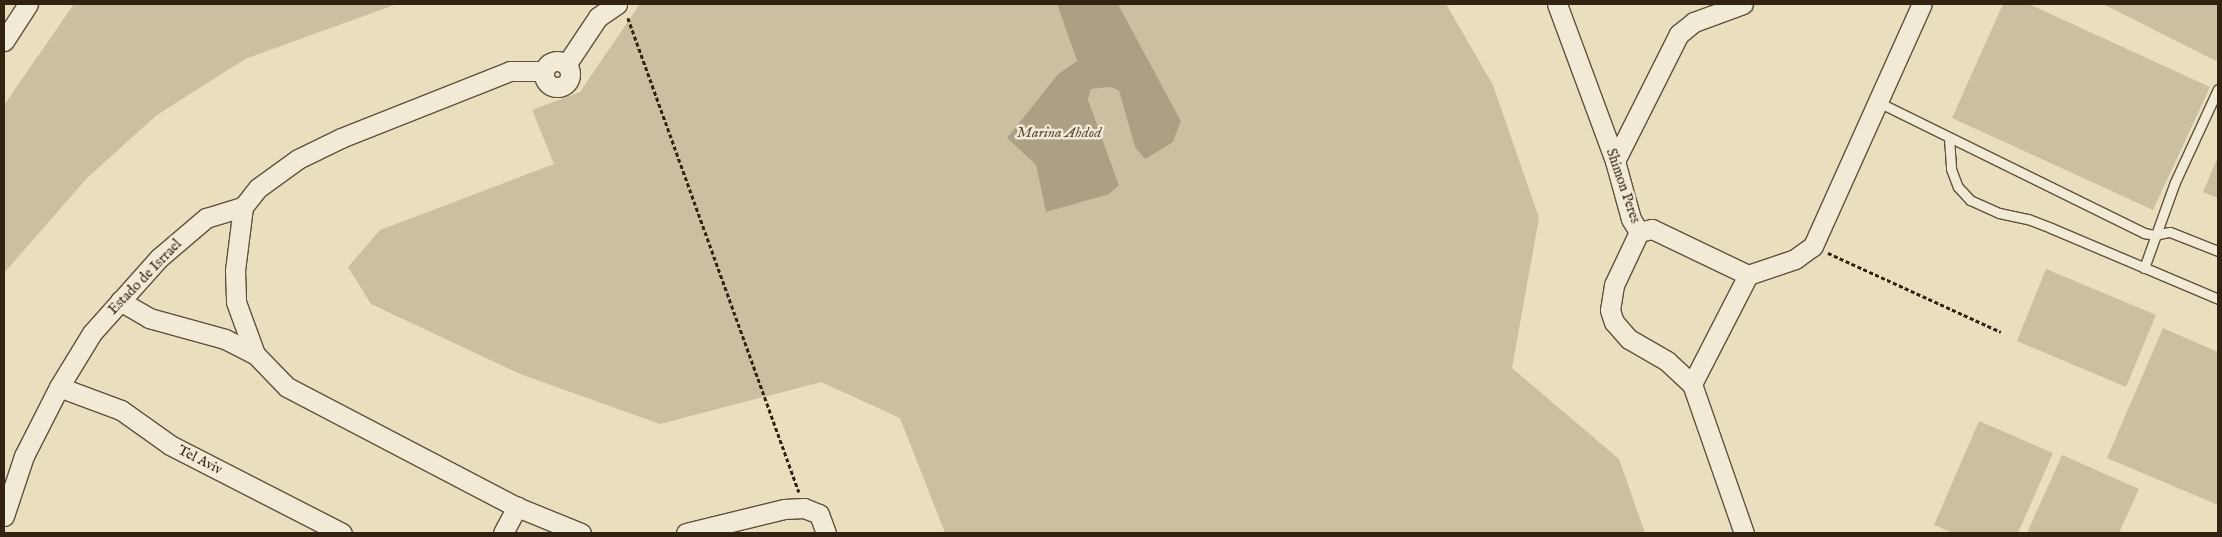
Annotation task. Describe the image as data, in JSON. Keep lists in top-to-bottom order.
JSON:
{
  "streets": {
    "street": ["Shimon Peres", "Estado de Isrrael", "Tel Aviv"]
  },
  "crossings": [
    ["Estado de Isrrael", "Tel Aviv"]
  ],
  "water": ["Marina Ahdod"]
}
